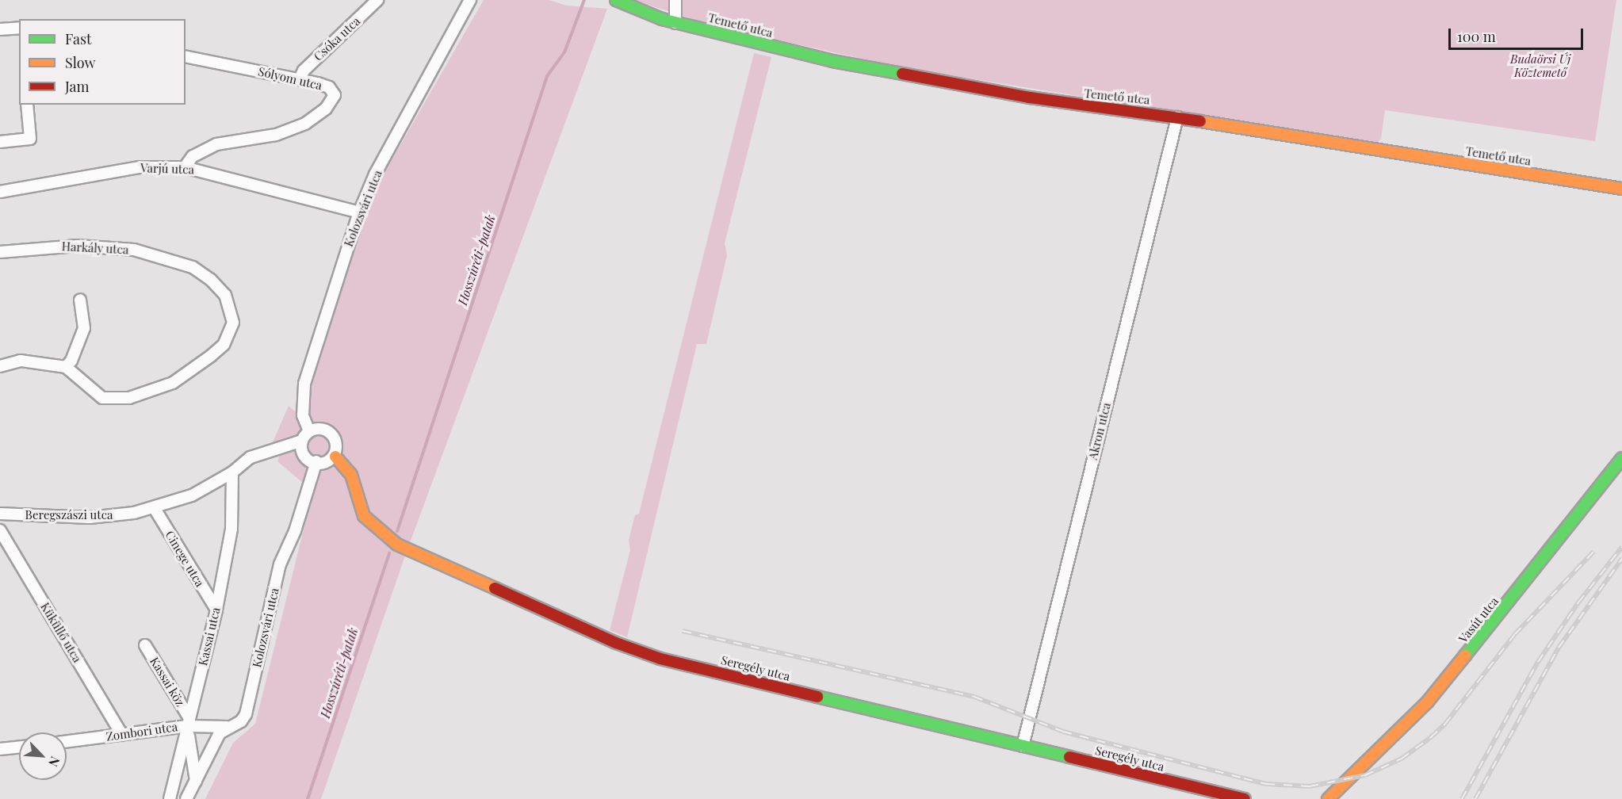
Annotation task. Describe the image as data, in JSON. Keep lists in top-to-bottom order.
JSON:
{
  "streets": {
    "street": [
      "Temető utca",
      "Csóka utca",
      "Sólyom utca",
      "Varjú utca",
      "Kolozsvári utca",
      "Harkály utca",
      "Akron utca",
      "Beregszászi utca",
      "Cinege utca",
      "Vasút utca",
      "Küküllő utca",
      "Kassai utca",
      "Seregély utca",
      "Kassai köz",
      "Zombori utca"
    ]
  },
  "crossings": [
    ["Temető utca", "Akron utca"],
    ["Csóka utca", "Sólyom utca"],
    ["Sólyom utca", "Varjú utca"],
    ["Varjú utca", "Kolozsvári utca"],
    ["Kolozsvári utca", "Beregszászi utca"],
    ["Kolozsvári utca", "Seregély utca"],
    ["Kolozsvári utca", "Zombori utca"],
    ["Akron utca", "Seregély utca"],
    ["Beregszászi utca", "Cinege utca"],
    ["Beregszászi utca", "Kassai utca"],
    ["Beregszászi utca", "Seregély utca"],
    ["Cinege utca", "Kassai utca"],
    ["Küküllő utca", "Zombori utca"],
    ["Kassai utca", "Kassai köz"],
    ["Kassai utca", "Zombori utca"],
    ["Kassai köz", "Zombori utca"]
  ],
  "water": ["Hosszúréti-patak"],
  "parks": ["Budaörsi Új Köztemető"],
  "legend": ["Fast", "Slow", "Jam"],
  "scale_bar": "100 m",
  "north": "bottom right"
}
